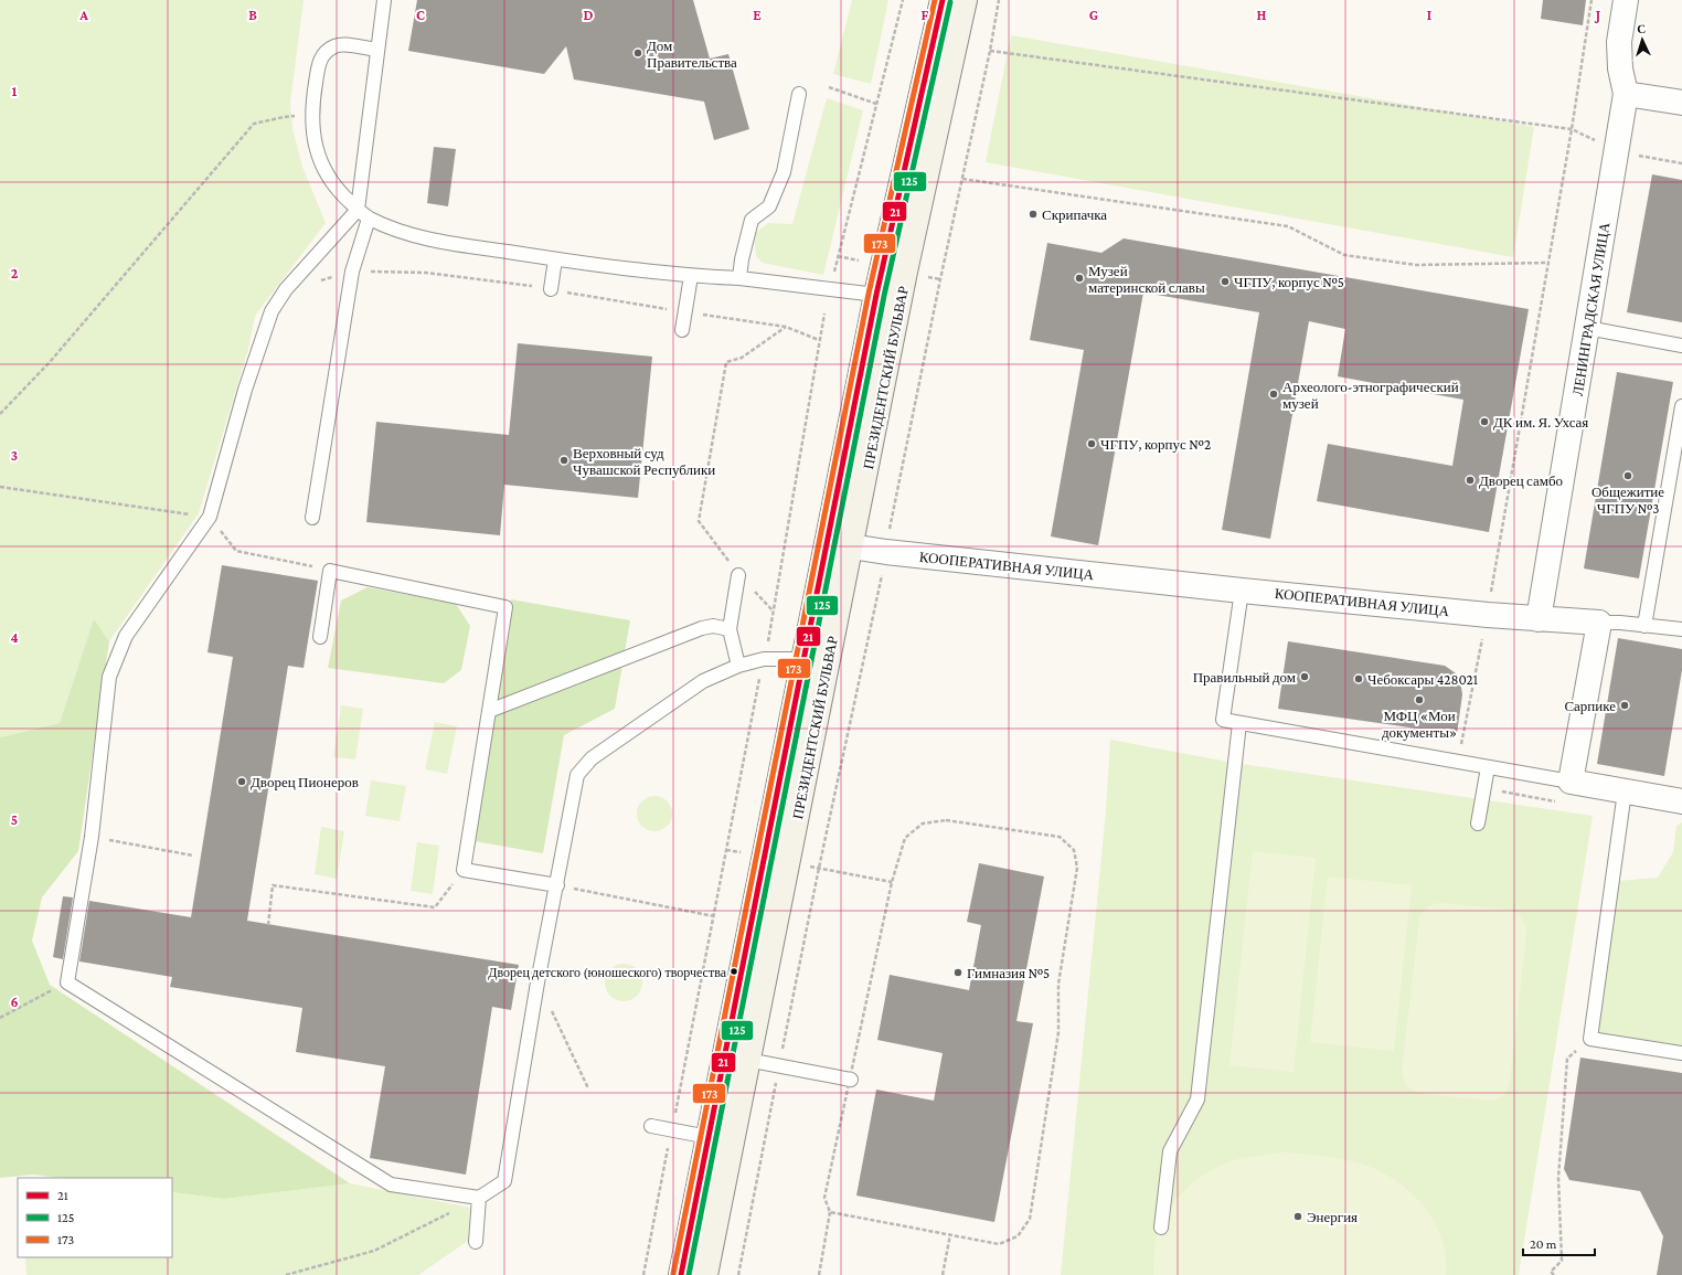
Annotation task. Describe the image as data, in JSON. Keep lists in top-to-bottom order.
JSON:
{
  "streets": {
    "main road": ["ПРЕЗИДЕНТСКИЙ БУЛЬВАР"],
    "street": ["ЛЕНИНГРАДСКАЯ УЛИЦА", "КООПЕРАТИВНАЯ УЛИЦА"]
  },
  "crossings": [
    ["ЛЕНИНГРАДСКАЯ УЛИЦА", "КООПЕРАТИВНАЯ УЛИЦА"],
    ["ПРЕЗИДЕНТСКИЙ БУЛЬВАР", "КООПЕРАТИВНАЯ УЛИЦА"]
  ],
  "places": [
    "Дом Правительства",
    "Скрипачка",
    "Музей материнской славы",
    "ЧГПУ, корпус №5",
    "Археолого-этнографический музей",
    "ДК им. Я. Ухсая",
    "ЧГПУ, корпус №2",
    "Верховный суд Чувашской Республики",
    "Общежитие ЧГПУ №3",
    "Дворец самбо",
    "Правильный дом",
    "Чебоксары 428021",
    "МФЦ «Мои документы»",
    "Сарпике",
    "Дворец Пионеров",
    "Дворец детского (юношеского) творчества",
    "Гимназия №5",
    "Энергия"
  ],
  "lines": ["transit line 21", "transit line 173", "transit line 125"],
  "legend": ["21", "125", "173"],
  "scale_bar": "20 m",
  "north": "top",
  "grid": {
    "columns": [
      "A",
      "B",
      "C",
      "D",
      "E",
      "F",
      "G",
      "H",
      "I",
      "J"
    ],
    "rows": [
      "1",
      "2",
      "3",
      "4",
      "5",
      "6"
    ]
  }
}
